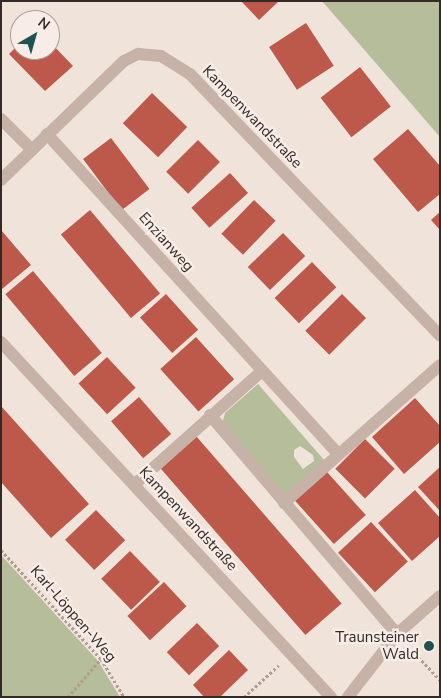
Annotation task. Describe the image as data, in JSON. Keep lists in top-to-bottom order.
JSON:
{
  "streets": {
    "street": ["Kampenwandstraße", "Enzianweg"],
    "path": ["Karl-Löppen-Weg"]
  },
  "crossings": [
    ["Kampenwandstraße", "Enzianweg"]
  ],
  "places": ["Traunsteiner Wald"],
  "north": "top right"
}
